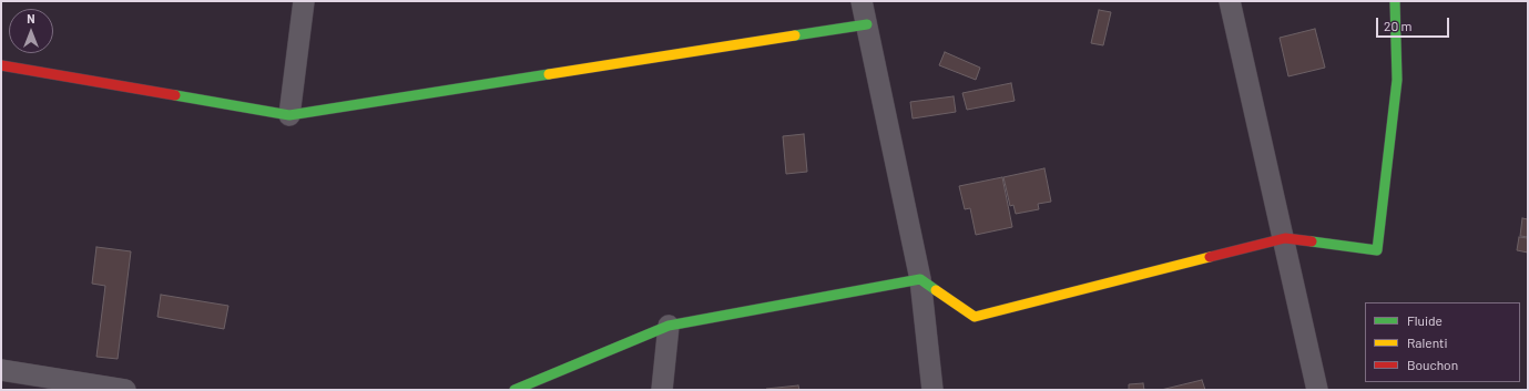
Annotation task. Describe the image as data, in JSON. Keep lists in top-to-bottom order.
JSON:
{
  "legend": ["Fluide", "Ralenti", "Bouchon"],
  "scale_bar": "20 m",
  "north": "top"
}
